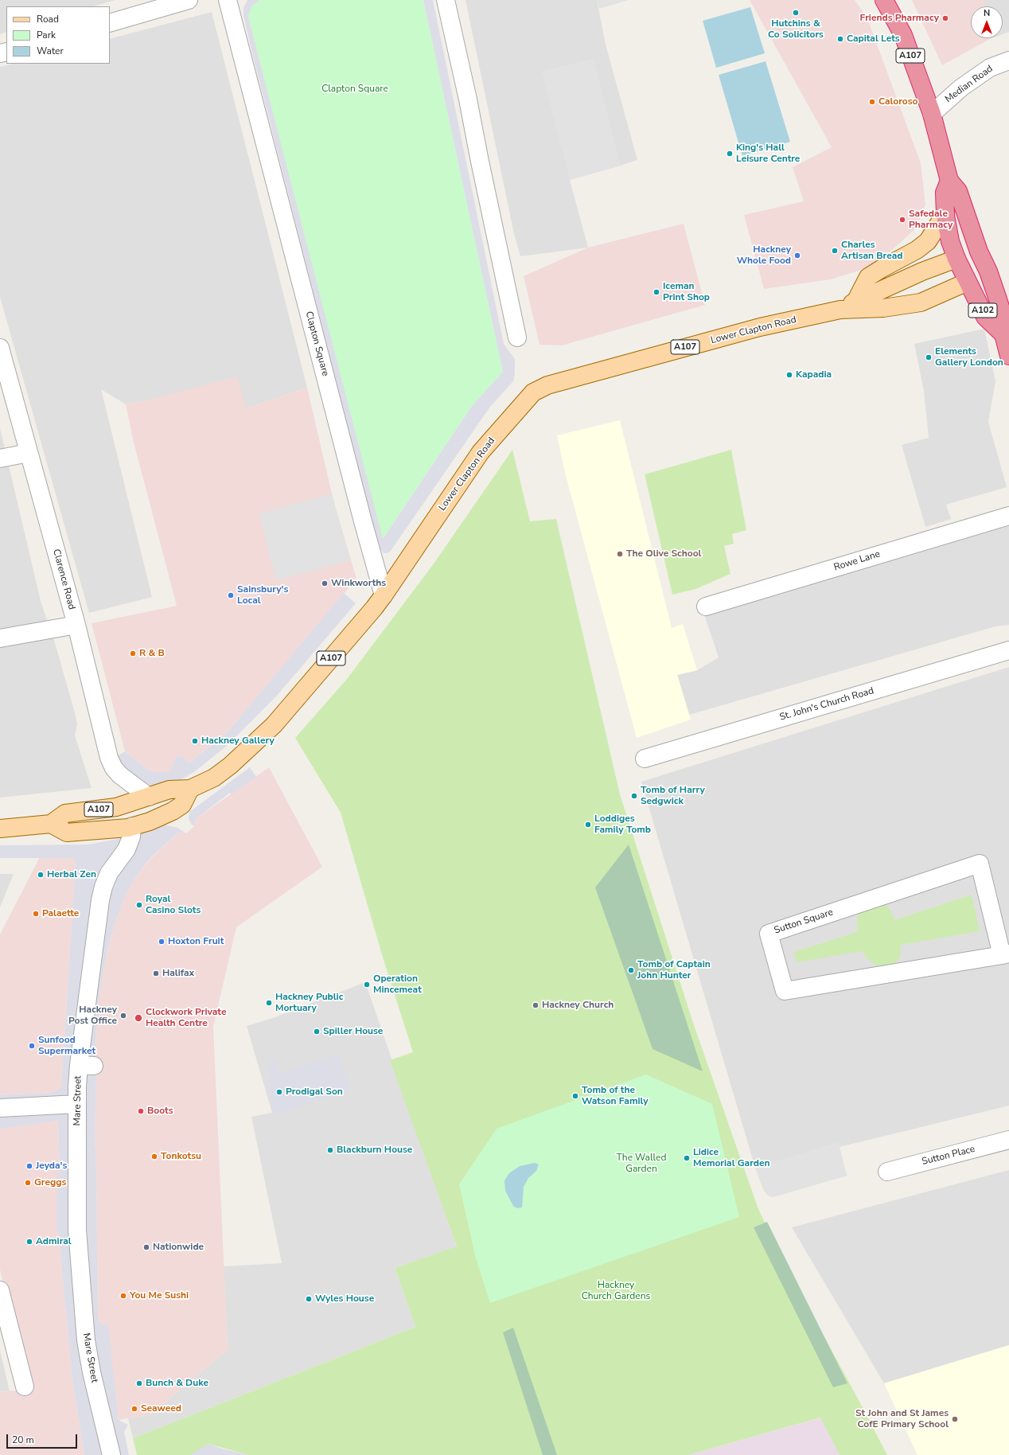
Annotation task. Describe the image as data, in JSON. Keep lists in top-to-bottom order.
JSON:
{
  "streets": {
    "highway": ["A107", "A102", "Lower Clapton Road"],
    "street": [
      "Median Road",
      "Clapton Square",
      "Rowe Lane",
      "Clarence Road",
      "St. John's Church Road",
      "Sutton Square",
      "Mare Street",
      "Sutton Place"
    ]
  },
  "crossings": [
    ["A107", "Median Road"],
    ["A107", "A102"],
    ["A107", "Lower Clapton Road"],
    ["A107", "Clarence Road"],
    ["A107", "Mare Street"],
    ["A102", "Lower Clapton Road"],
    ["Lower Clapton Road", "Clapton Square"]
  ],
  "parks": ["Clapton Square", "The Walled Garden", "Hackney Church Gardens"],
  "places": [
    "Hutchins & Co Solicitors",
    "Friends Pharmacy",
    "Capital Lets",
    "Caloroso",
    "King's Hall Leisure Centre",
    "Safedale Pharmacy",
    "Charles Artisan Bread",
    "Hackney Whole Food",
    "Iceman Print Shop",
    "Elements Gallery London",
    "Kapadia",
    "The Olive School",
    "Winkworths",
    "Sainsbury's Local",
    "R & B",
    "Hackney Gallery",
    "Tomb of Harry Sedgwick",
    "Loddiges Family Tomb",
    "Herbal Zen",
    "Royal Casino Slots",
    "Palaette",
    "Hoxton Fruit",
    "Tomb of Captain John Hunter",
    "Halifax",
    "Operation Mincemeat",
    "Hackney Public Mortuary",
    "Hackney Church",
    "Hackney Post Office",
    "Clockwork Private Health Centre",
    "Spiller House",
    "Sunfood Supermarket",
    "Prodigal Son",
    "Tomb of the Watson Family",
    "Boots",
    "Blackburn House",
    "Tonkotsu",
    "Lidice Memorial Garden",
    "Jeyda's",
    "Greggs",
    "Admiral",
    "Nationwide",
    "You Me Sushi",
    "Wyles House",
    "Bunch & Duke",
    "Seaweed",
    "St John and St James CofE Primary School"
  ],
  "legend": ["Road", "Park", "Water"],
  "scale_bar": "20 m",
  "north": "top"
}
